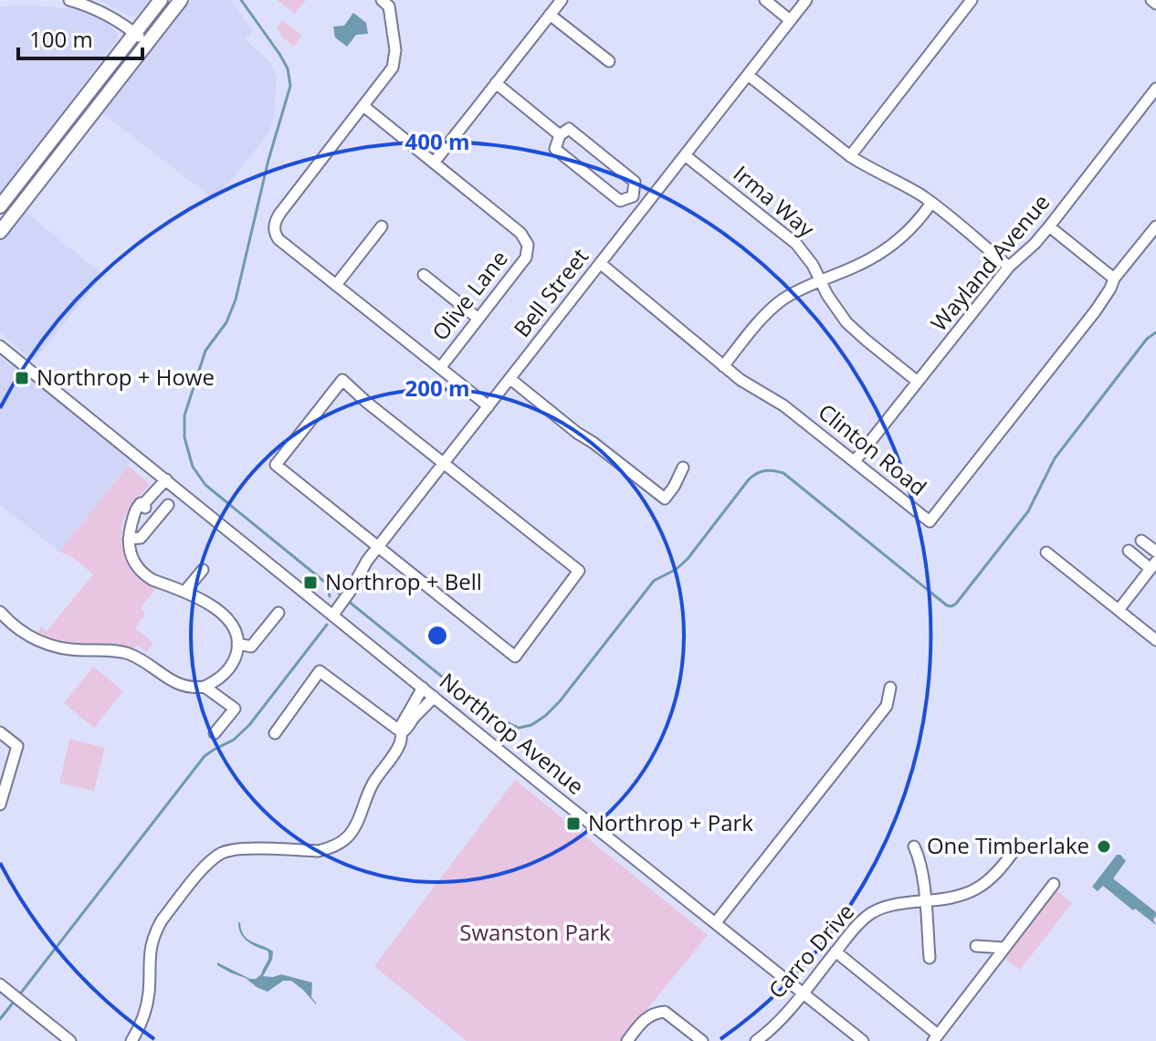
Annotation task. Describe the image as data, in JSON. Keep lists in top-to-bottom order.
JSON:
{
  "streets": {
    "street": [
      "Irma Way",
      "Wayland Avenue",
      "Bell Street",
      "Olive Lane",
      "Clinton Road",
      "Northrop Avenue",
      "Carro Drive"
    ]
  },
  "crossings": [
    ["Irma Way", "Wayland Avenue"],
    ["Irma Way", "Bell Street"],
    ["Wayland Avenue", "Clinton Road"],
    ["Bell Street", "Clinton Road"],
    ["Bell Street", "Northrop Avenue"],
    ["Northrop Avenue", "Carro Drive"]
  ],
  "parks": ["Swanston Park"],
  "places": {
    "transit": ["Northrop + Howe", "Northrop + Bell", "Northrop + Park"],
    "other": ["One Timberlake"]
  },
  "scale_bar": "100 m",
  "rings": ["400 m", "200 m"]
}
